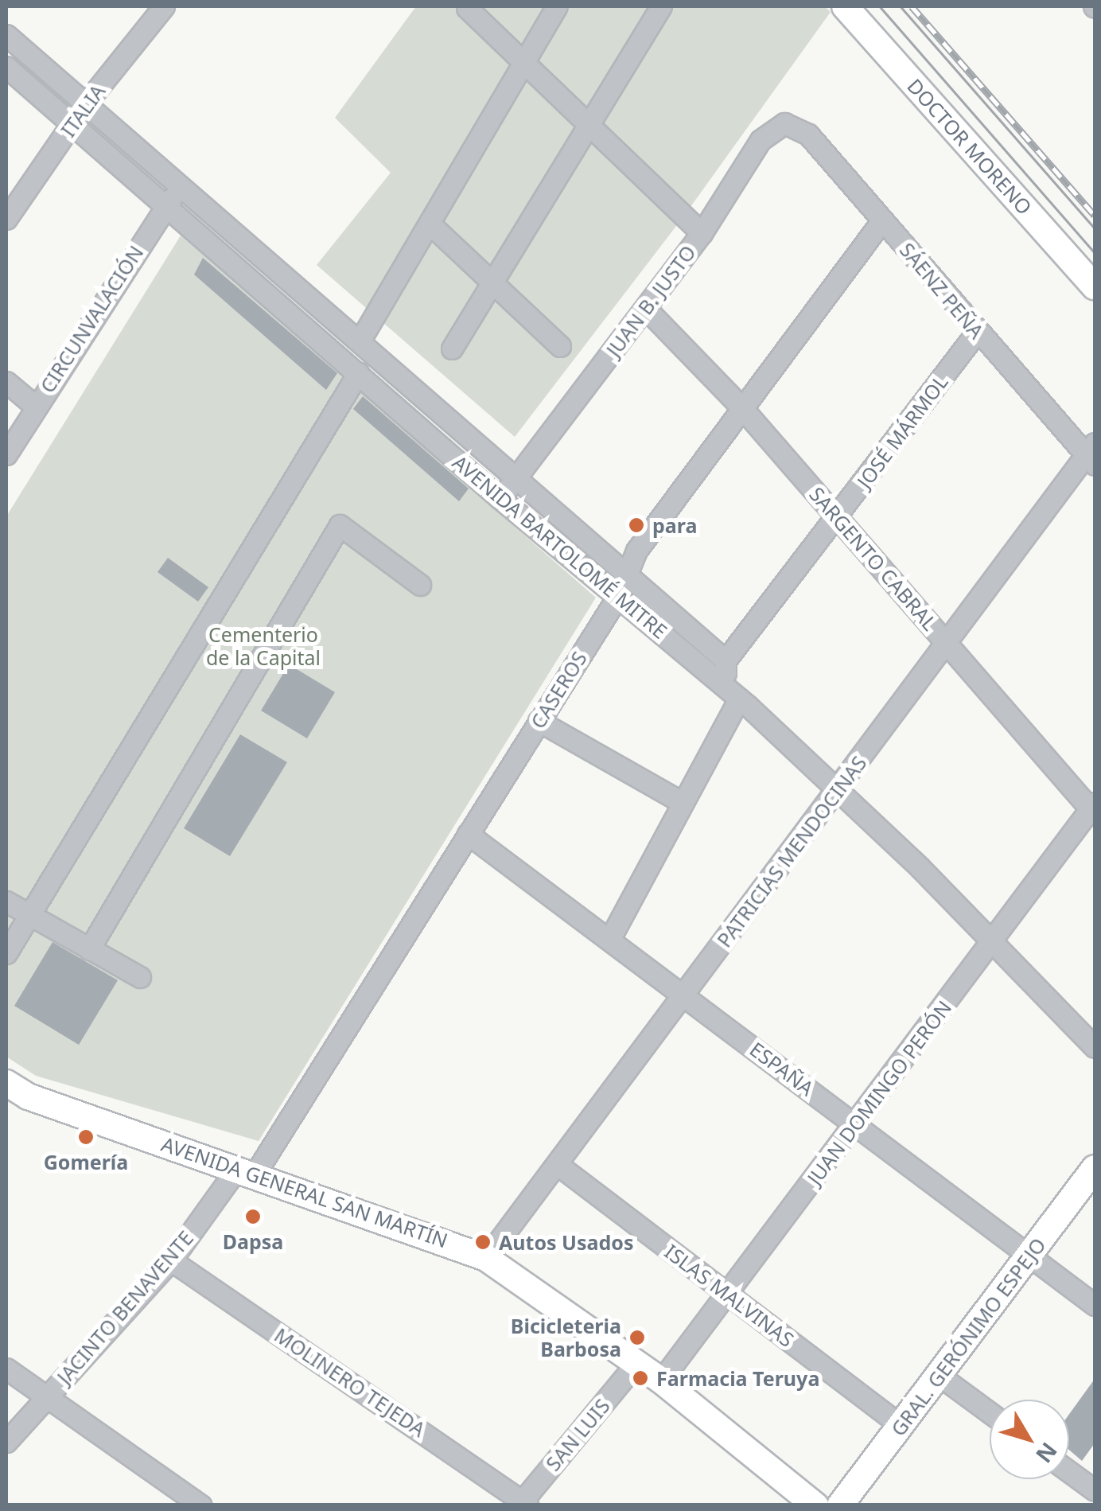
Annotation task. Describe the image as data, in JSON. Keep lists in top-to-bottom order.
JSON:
{
  "streets": {
    "main road": ["DOCTOR MORENO", "AVENIDA GENERAL SAN MARTÍN", "GRAL. GERÓNIMO ESPEJO"],
    "street": [
      "ITALIA",
      "SÁENZ PEÑA",
      "JUAN B. JUSTO",
      "CIRCUNVALACIÓN",
      "JOSÉ MÁRMOL",
      "AVENIDA BARTOLOMÉ MITRE",
      "SARGENTO CABRAL",
      "CASEROS",
      "PATRICIAS MENDOCINAS",
      "ESPAÑA",
      "JUAN DOMINGO PERÓN",
      "ISLAS MALVINAS",
      "JACINTO BENAVENTE",
      "MOLINERO TEJEDA",
      "SAN LUIS"
    ]
  },
  "crossings": [
    ["ITALIA", "AVENIDA BARTOLOMÉ MITRE"],
    ["SÁENZ PEÑA", "JUAN B. JUSTO"],
    ["SÁENZ PEÑA", "JOSÉ MÁRMOL"],
    ["SÁENZ PEÑA", "CASEROS"],
    ["SÁENZ PEÑA", "PATRICIAS MENDOCINAS"],
    ["JUAN B. JUSTO", "AVENIDA BARTOLOMÉ MITRE"],
    ["JUAN B. JUSTO", "SARGENTO CABRAL"],
    ["CIRCUNVALACIÓN", "AVENIDA BARTOLOMÉ MITRE"],
    ["JOSÉ MÁRMOL", "AVENIDA BARTOLOMÉ MITRE"],
    ["JOSÉ MÁRMOL", "SARGENTO CABRAL"],
    ["AVENIDA BARTOLOMÉ MITRE", "CASEROS"],
    ["AVENIDA BARTOLOMÉ MITRE", "PATRICIAS MENDOCINAS"],
    ["AVENIDA BARTOLOMÉ MITRE", "JUAN DOMINGO PERÓN"],
    ["SARGENTO CABRAL", "CASEROS"],
    ["SARGENTO CABRAL", "PATRICIAS MENDOCINAS"],
    ["SARGENTO CABRAL", "JUAN DOMINGO PERÓN"],
    ["CASEROS", "ESPAÑA"],
    ["CASEROS", "AVENIDA GENERAL SAN MARTÍN"],
    ["CASEROS", "JACINTO BENAVENTE"],
    ["PATRICIAS MENDOCINAS", "ESPAÑA"],
    ["PATRICIAS MENDOCINAS", "AVENIDA GENERAL SAN MARTÍN"],
    ["PATRICIAS MENDOCINAS", "ISLAS MALVINAS"],
    ["ESPAÑA", "JUAN DOMINGO PERÓN"],
    ["ESPAÑA", "GRAL. GERÓNIMO ESPEJO"],
    ["JUAN DOMINGO PERÓN", "AVENIDA GENERAL SAN MARTÍN"],
    ["JUAN DOMINGO PERÓN", "ISLAS MALVINAS"],
    ["AVENIDA GENERAL SAN MARTÍN", "JACINTO BENAVENTE"],
    ["AVENIDA GENERAL SAN MARTÍN", "SAN LUIS"],
    ["ISLAS MALVINAS", "GRAL. GERÓNIMO ESPEJO"],
    ["JACINTO BENAVENTE", "MOLINERO TEJEDA"],
    ["MOLINERO TEJEDA", "SAN LUIS"]
  ],
  "parks": ["Cementerio de la Capital"],
  "places": [
    "para",
    "Gomería",
    "Dapsa",
    "Autos Usados",
    "Bicicleteria Barbosa",
    "Farmacia Teruya"
  ],
  "north": "bottom right"
}
